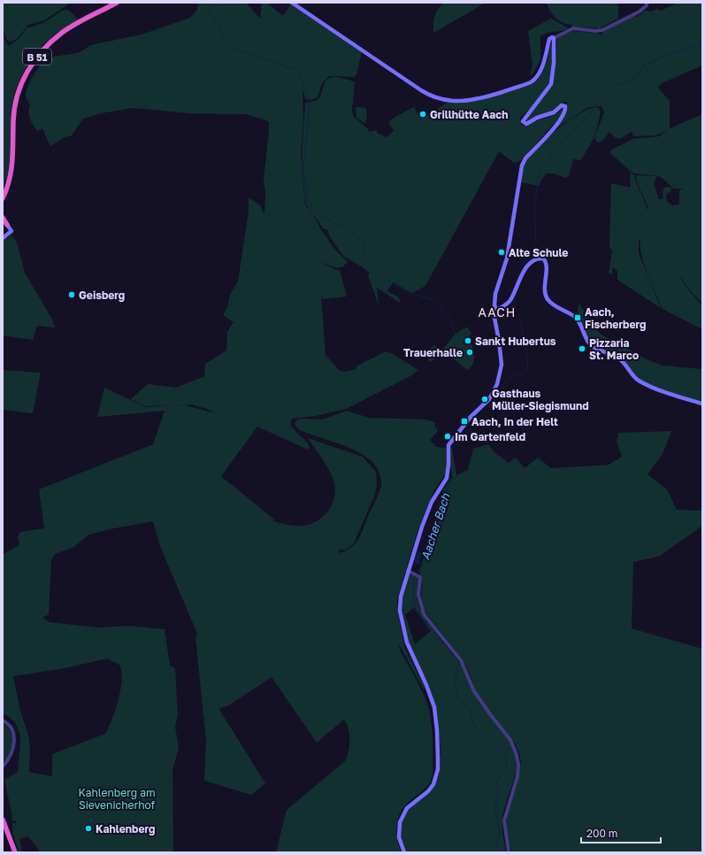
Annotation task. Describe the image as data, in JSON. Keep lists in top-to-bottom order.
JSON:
{
  "streets": {
    "highway": ["B 51"]
  },
  "districts": ["AACH"],
  "water": ["Aacher Bach"],
  "parks": ["Kahlenberg am Sievenicherhof"],
  "places": {
    "other": [
      "Grillhütte Aach",
      "Alte Schule",
      "Geisberg",
      "Sankt Hubertus",
      "Pizzaria St. Marco",
      "Trauerhalle",
      "Gasthaus Müller-Siegismund",
      "Im Gartenfeld",
      "Kahlenberg"
    ],
    "transit": ["Aach, Fischerberg", "Aach, In der Helt"]
  },
  "scale_bar": "200 m"
}
